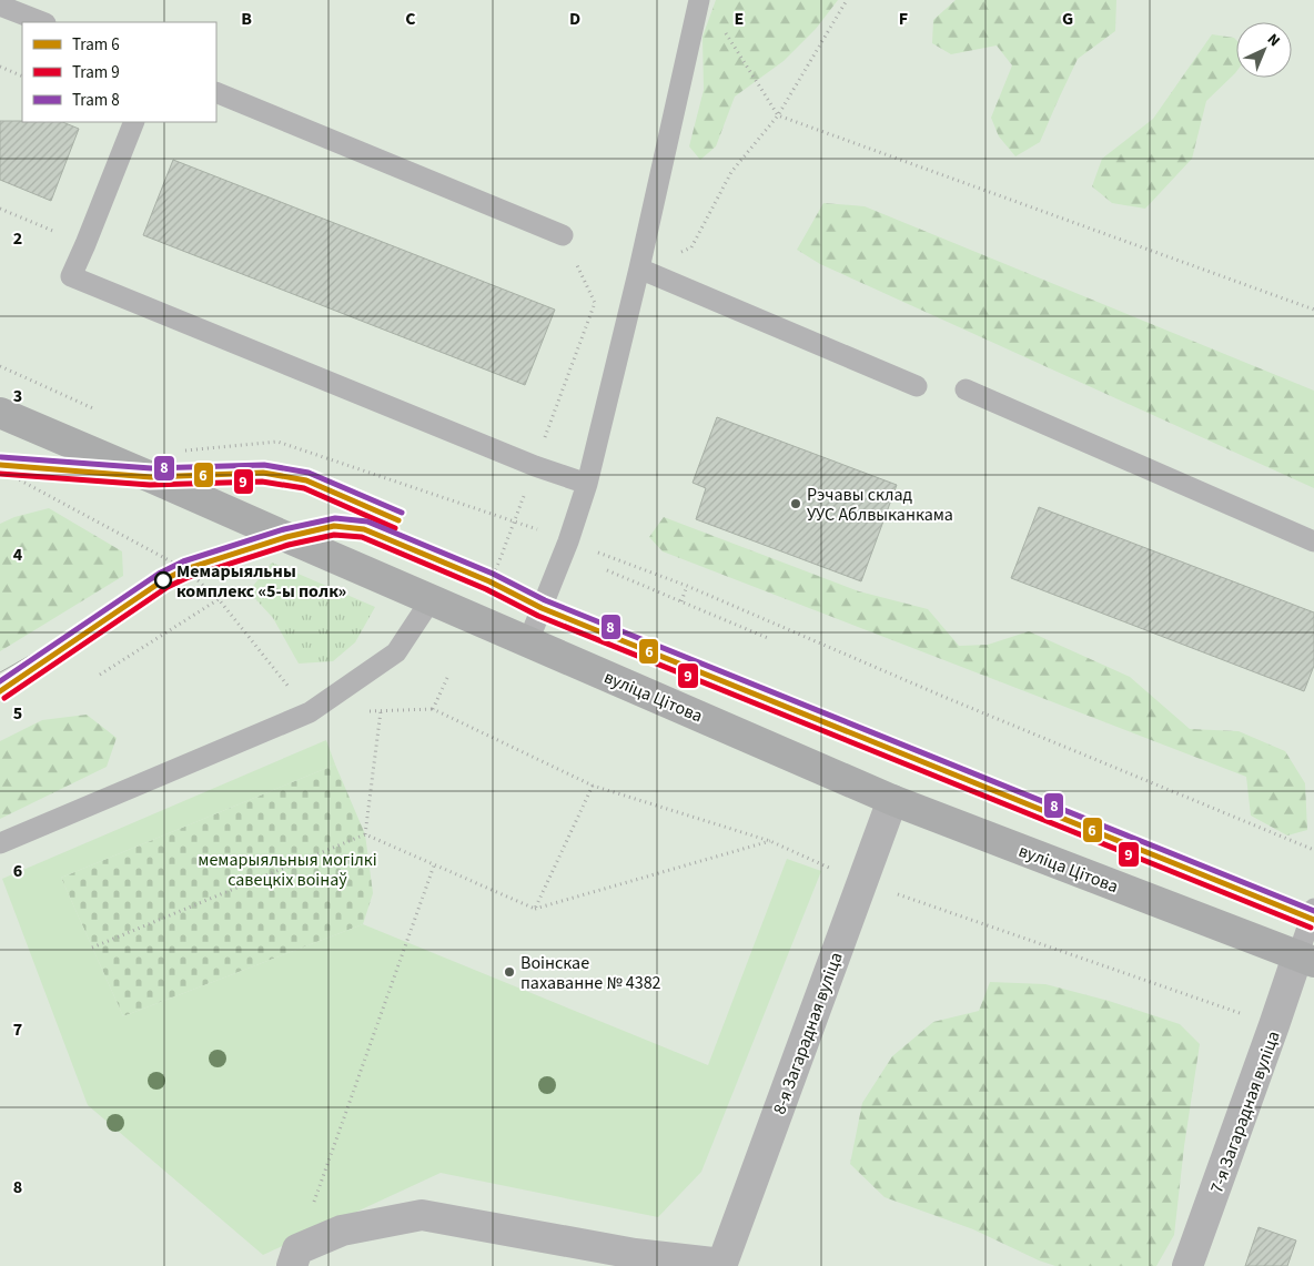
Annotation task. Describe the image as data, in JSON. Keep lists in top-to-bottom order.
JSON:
{
  "streets": {
    "main road": ["вуліца Цітова"],
    "street": ["8-я Загарадная вуліца", "7-я Загарадная вуліца"]
  },
  "crossings": [
    ["вуліца Цітова", "8-я Загарадная вуліца"],
    ["вуліца Цітова", "7-я Загарадная вуліца"]
  ],
  "parks": ["мемарыяльныя могілкі савецкіх воінаў"],
  "places": ["Рэчавы склад УУС Аблвыканкама", "Мемарыяльны комплекс «5-ы полк»", "Воінскае пахаванне № 4382"],
  "lines": ["tram line 8", "tram line 6", "tram line 9"],
  "legend": ["Tram 6", "Tram 9", "Tram 8"],
  "north": "top right",
  "grid": {
    "columns": [
      "B",
      "C",
      "D",
      "E",
      "F",
      "G"
    ],
    "rows": [
      "2",
      "3",
      "4",
      "5",
      "6",
      "7",
      "8"
    ]
  }
}
